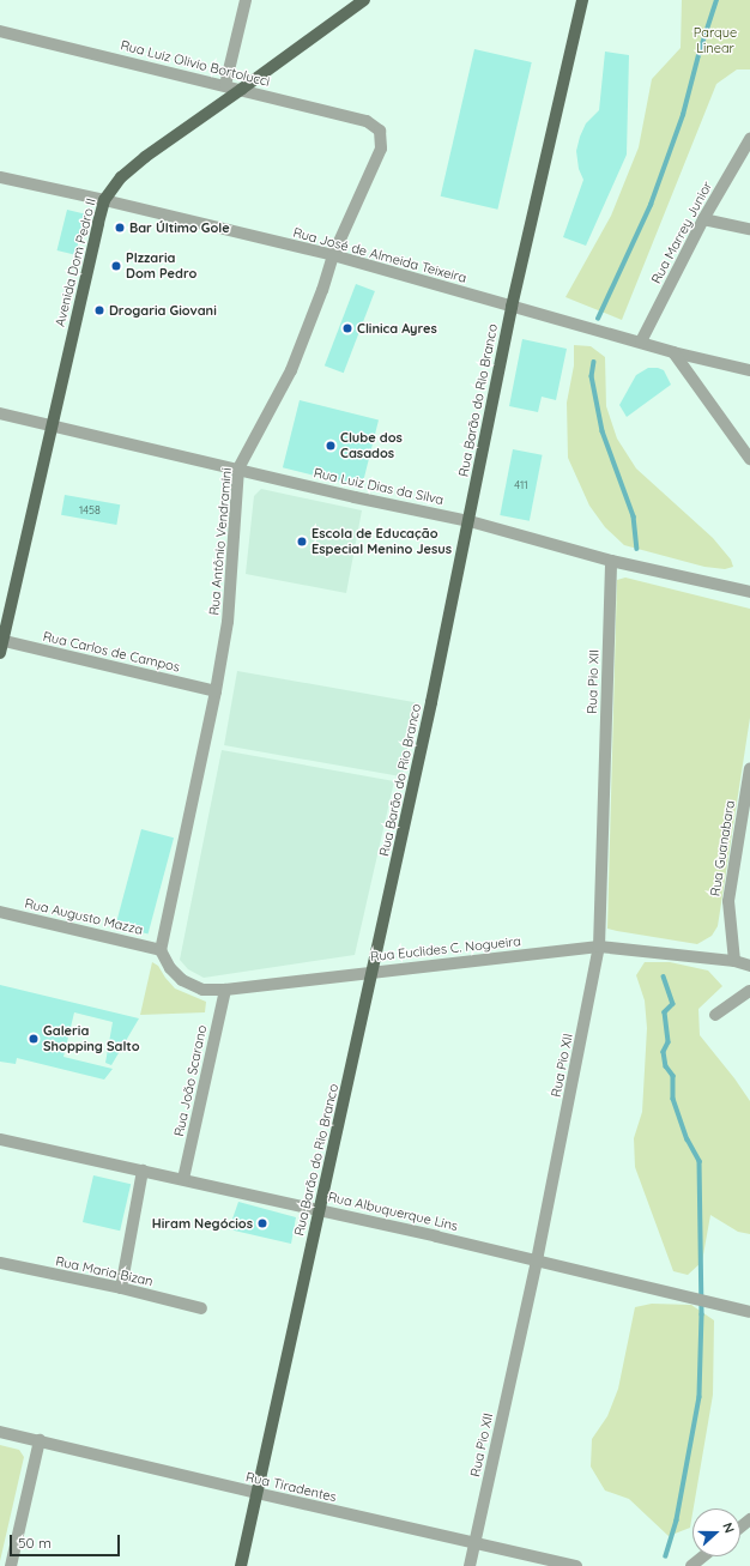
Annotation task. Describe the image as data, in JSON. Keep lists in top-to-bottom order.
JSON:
{
  "streets": {
    "main road": ["Avenida Dom Pedro II", "Rua Barão do Rio Branco"],
    "street": [
      "Rua Luiz Olivio Bortolucci",
      "Rua Marrey Junior",
      "Rua José de Almeida Teixeira",
      "Rua Luiz Dias da Silva",
      "Rua Antônio Vendramini",
      "Rua Carlos de Campos",
      "Rua Pio XII",
      "Rua Guanabara",
      "Rua Augusto Mazza",
      "Rua Euclides C. Nogueira",
      "Rua João Scarano",
      "Rua Albuquerque Lins",
      "Rua Maria Bizan",
      "Rua Tiradentes"
    ]
  },
  "crossings": [
    ["Rua Luiz Olivio Bortolucci", "Avenida Dom Pedro II"],
    ["Rua Luiz Olivio Bortolucci", "Rua Antônio Vendramini"],
    ["Rua Marrey Junior", "Rua José de Almeida Teixeira"],
    ["Rua José de Almeida Teixeira", "Avenida Dom Pedro II"],
    ["Rua José de Almeida Teixeira", "Rua Barão do Rio Branco"],
    ["Rua José de Almeida Teixeira", "Rua Antônio Vendramini"],
    ["Avenida Dom Pedro II", "Rua Luiz Dias da Silva"],
    ["Avenida Dom Pedro II", "Rua Carlos de Campos"],
    ["Rua Barão do Rio Branco", "Rua Luiz Dias da Silva"],
    ["Rua Barão do Rio Branco", "Rua Euclides C. Nogueira"],
    ["Rua Barão do Rio Branco", "Rua Albuquerque Lins"],
    ["Rua Barão do Rio Branco", "Rua Tiradentes"],
    ["Rua Luiz Dias da Silva", "Rua Antônio Vendramini"],
    ["Rua Luiz Dias da Silva", "Rua Pio XII"],
    ["Rua Antônio Vendramini", "Rua Carlos de Campos"],
    ["Rua Antônio Vendramini", "Rua Augusto Mazza"],
    ["Rua Antônio Vendramini", "Rua Euclides C. Nogueira"],
    ["Rua Pio XII", "Rua Euclides C. Nogueira"],
    ["Rua Pio XII", "Rua Albuquerque Lins"],
    ["Rua Pio XII", "Rua Tiradentes"],
    ["Rua Guanabara", "Rua Euclides C. Nogueira"],
    ["Rua Augusto Mazza", "Rua Euclides C. Nogueira"],
    ["Rua Euclides C. Nogueira", "Rua João Scarano"],
    ["Rua João Scarano", "Rua Albuquerque Lins"]
  ],
  "parks": ["Parque Linear"],
  "places": [
    "Bar Último Gole",
    "PIzzaria Dom Pedro",
    "Drogaria Giovani",
    "Clinica Ayres",
    "Clube dos Casados",
    "Escola de Educação Especial Menino Jesus",
    "Galeria Shopping Salto",
    "Hiram Negócios"
  ],
  "house_numbers": ["411", "1458"],
  "scale_bar": "50 m",
  "north": "right"
}
